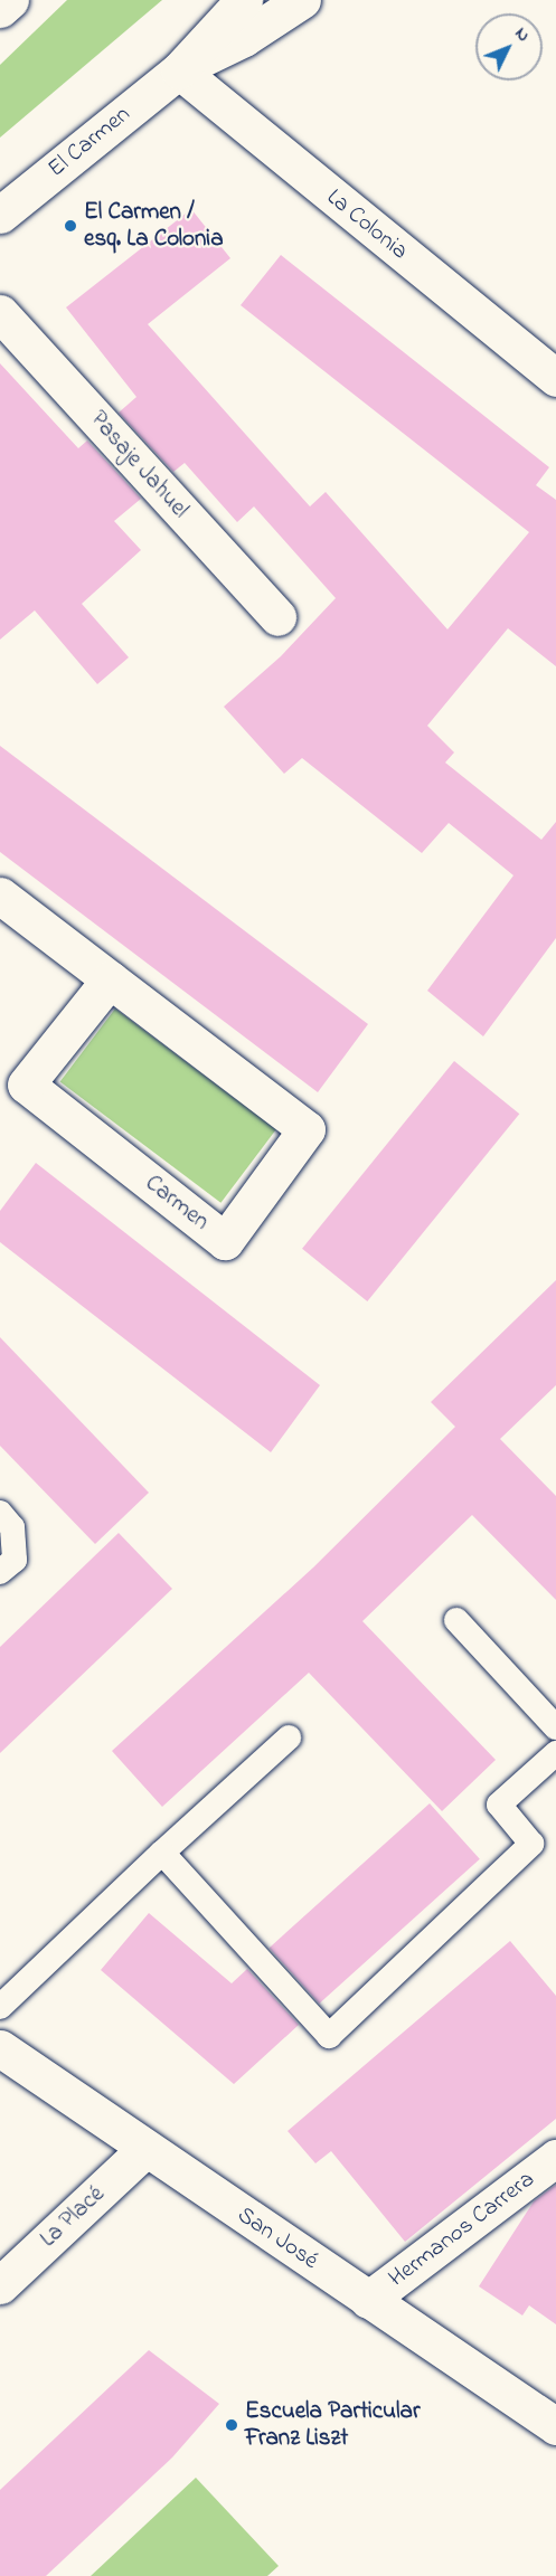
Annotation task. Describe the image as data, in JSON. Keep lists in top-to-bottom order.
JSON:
{
  "streets": {
    "street": [
      "El Carmen",
      "La Colonia",
      "Pasaje Jahuel",
      "Carmen",
      "La Placé",
      "Hermanos Carrera",
      "San José"
    ]
  },
  "crossings": [
    ["El Carmen", "La Colonia"],
    ["La Placé", "San José"],
    ["Hermanos Carrera", "San José"]
  ],
  "places": ["El Carmen / esq. La Colonia", "Escuela Particular Franz Liszt"],
  "north": "top right"
}
